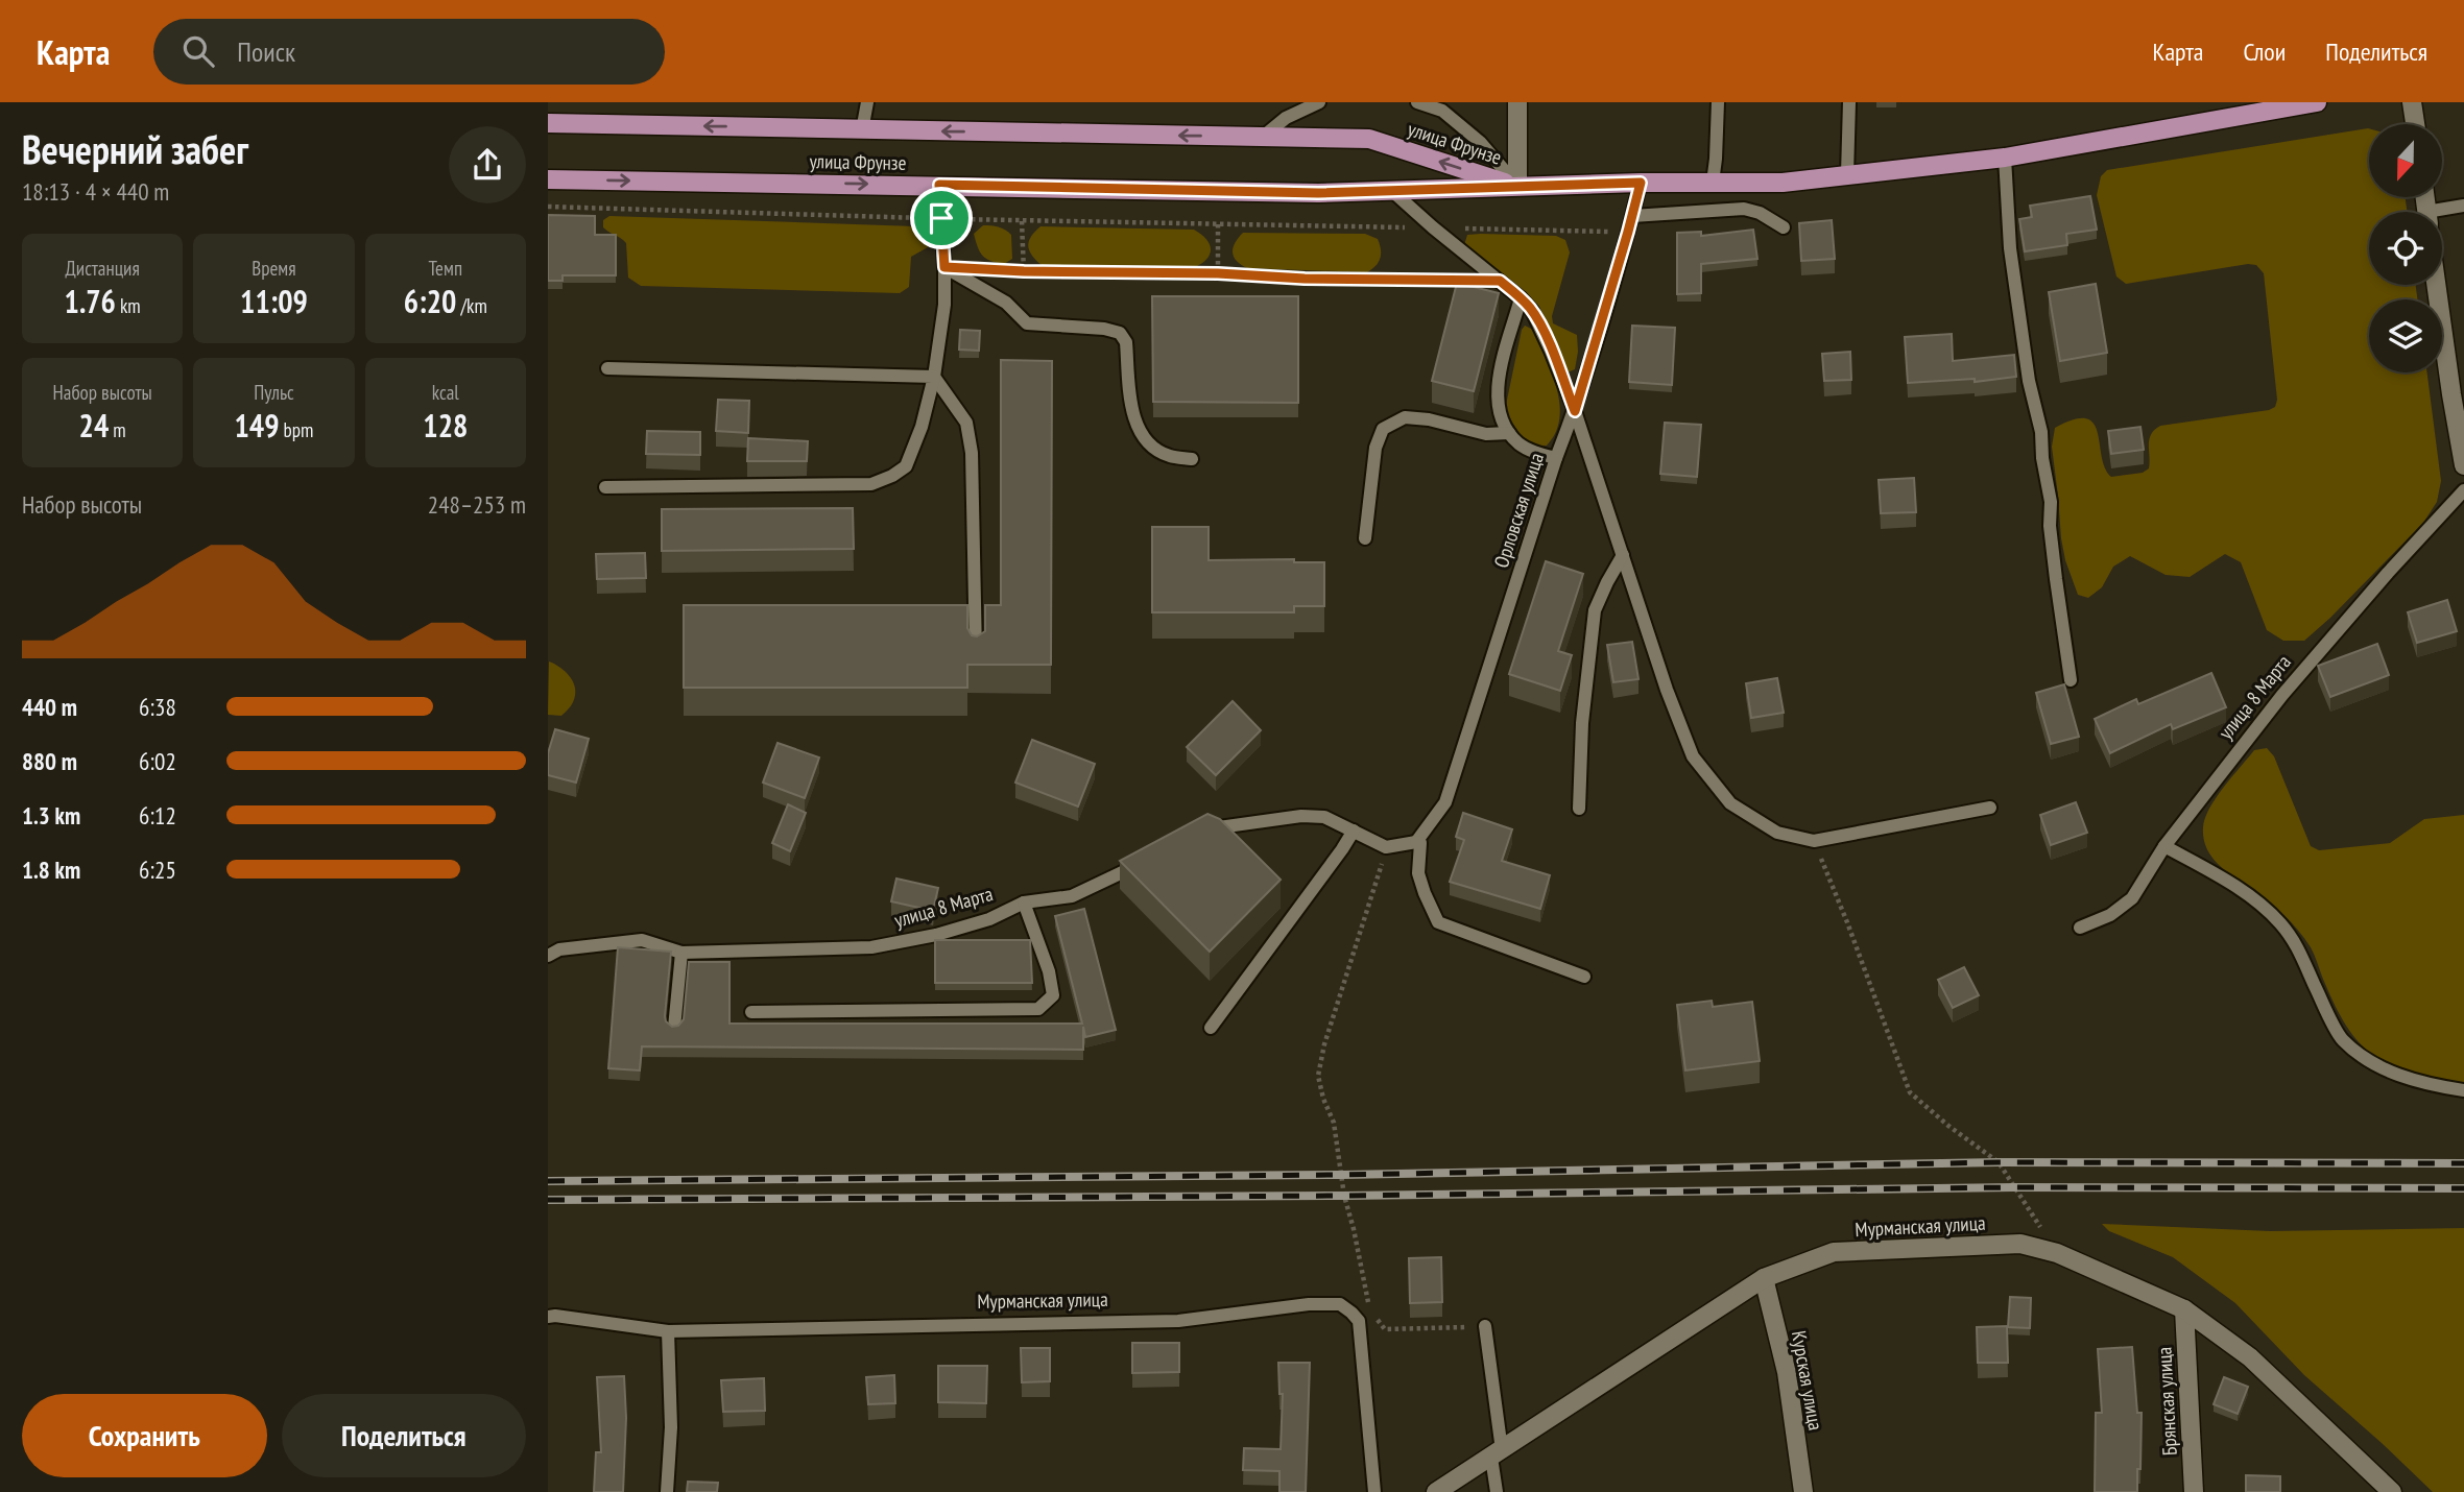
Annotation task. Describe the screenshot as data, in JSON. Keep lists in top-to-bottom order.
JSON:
{
  "streets": {
    "main road": [
      "улица Фрунзе",
      "Мурманская улица",
      "Курская улица",
      "Брянская улица"
    ],
    "lane": ["Орловская улица", "улица 8 Марта"]
  },
  "crossings": [
    ["улица Фрунзе", "Орловская улица"],
    ["Мурманская улица", "Курская улица"],
    ["Мурманская улица", "Брянская улица"]
  ],
  "north": "bottom",
  "page": {
    "header": "Карта",
    "search": "Поиск",
    "nav": ["Карта", "Слои", "Поделиться"],
    "heading": ["Вечерний забег", "18:13 · 4 × 440 m"],
    "stats": [
      ["Дистанция", "1.76 km"],
      ["Время", "11:09"],
      ["Темп", "6:20 /km"],
      ["Набор высоты", "24 m"],
      ["Пульс", "149 bpm"],
      ["kcal", "128"]
    ],
    "chart": ["Набор высоты", "248–253 m"],
    "list": [
      {
        "name": "440 m",
        "note": "6:38"
      },
      {
        "name": "880 m",
        "note": "6:02"
      },
      {
        "name": "1.3 km",
        "note": "6:12"
      },
      {
        "name": "1.8 km",
        "note": "6:25"
      }
    ],
    "buttons": ["Сохранить", "Поделиться"]
  }
}
